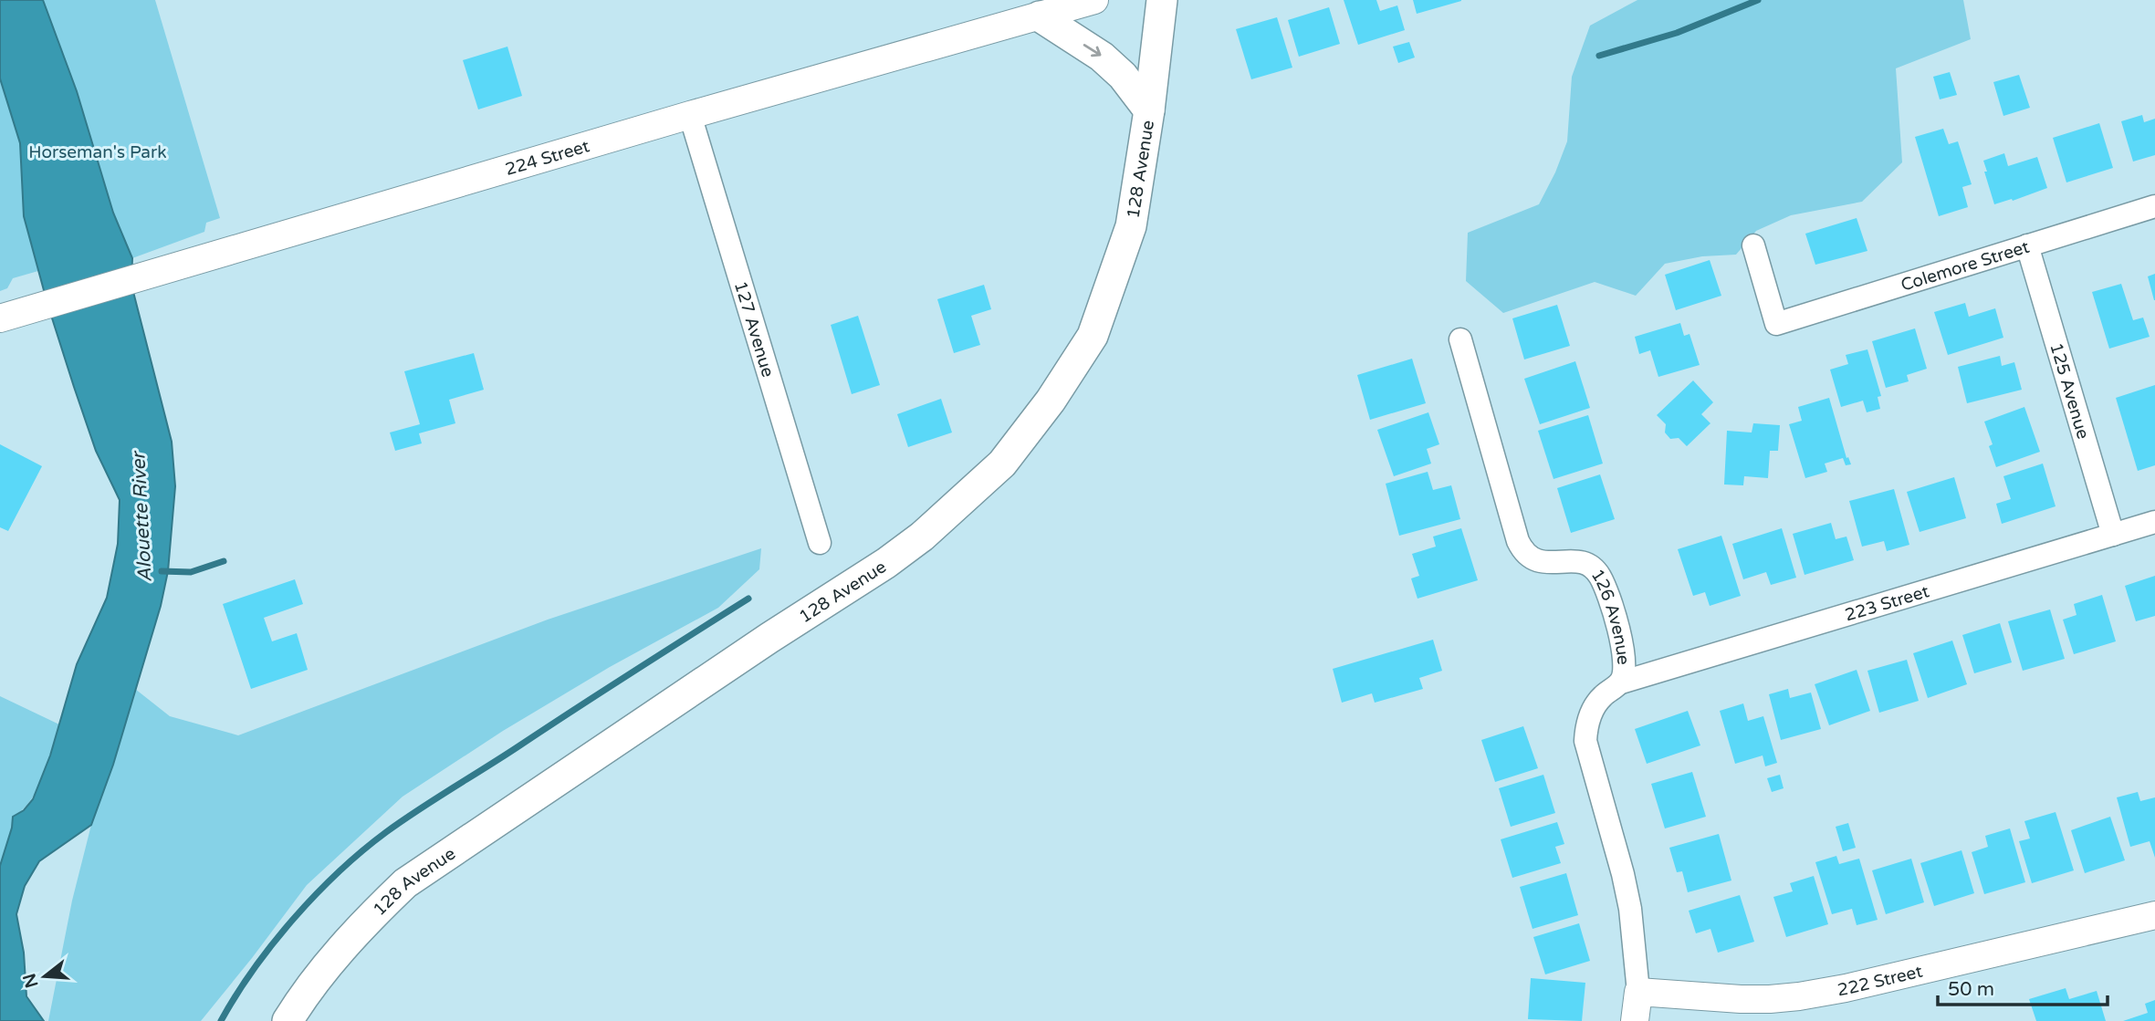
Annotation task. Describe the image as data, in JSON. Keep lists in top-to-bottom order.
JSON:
{
  "streets": {
    "main road": ["128 Avenue"],
    "street": [
      "224 Street",
      "Colemore Street",
      "127 Avenue",
      "125 Avenue",
      "223 Street",
      "126 Avenue",
      "222 Street"
    ]
  },
  "crossings": [
    ["224 Street", "127 Avenue"],
    ["Colemore Street", "125 Avenue"],
    ["125 Avenue", "223 Street"],
    ["223 Street", "126 Avenue"],
    ["126 Avenue", "222 Street"]
  ],
  "water": ["Alouette River"],
  "parks": ["Horseman's Park"],
  "scale_bar": "50 m",
  "north": "left"
}
